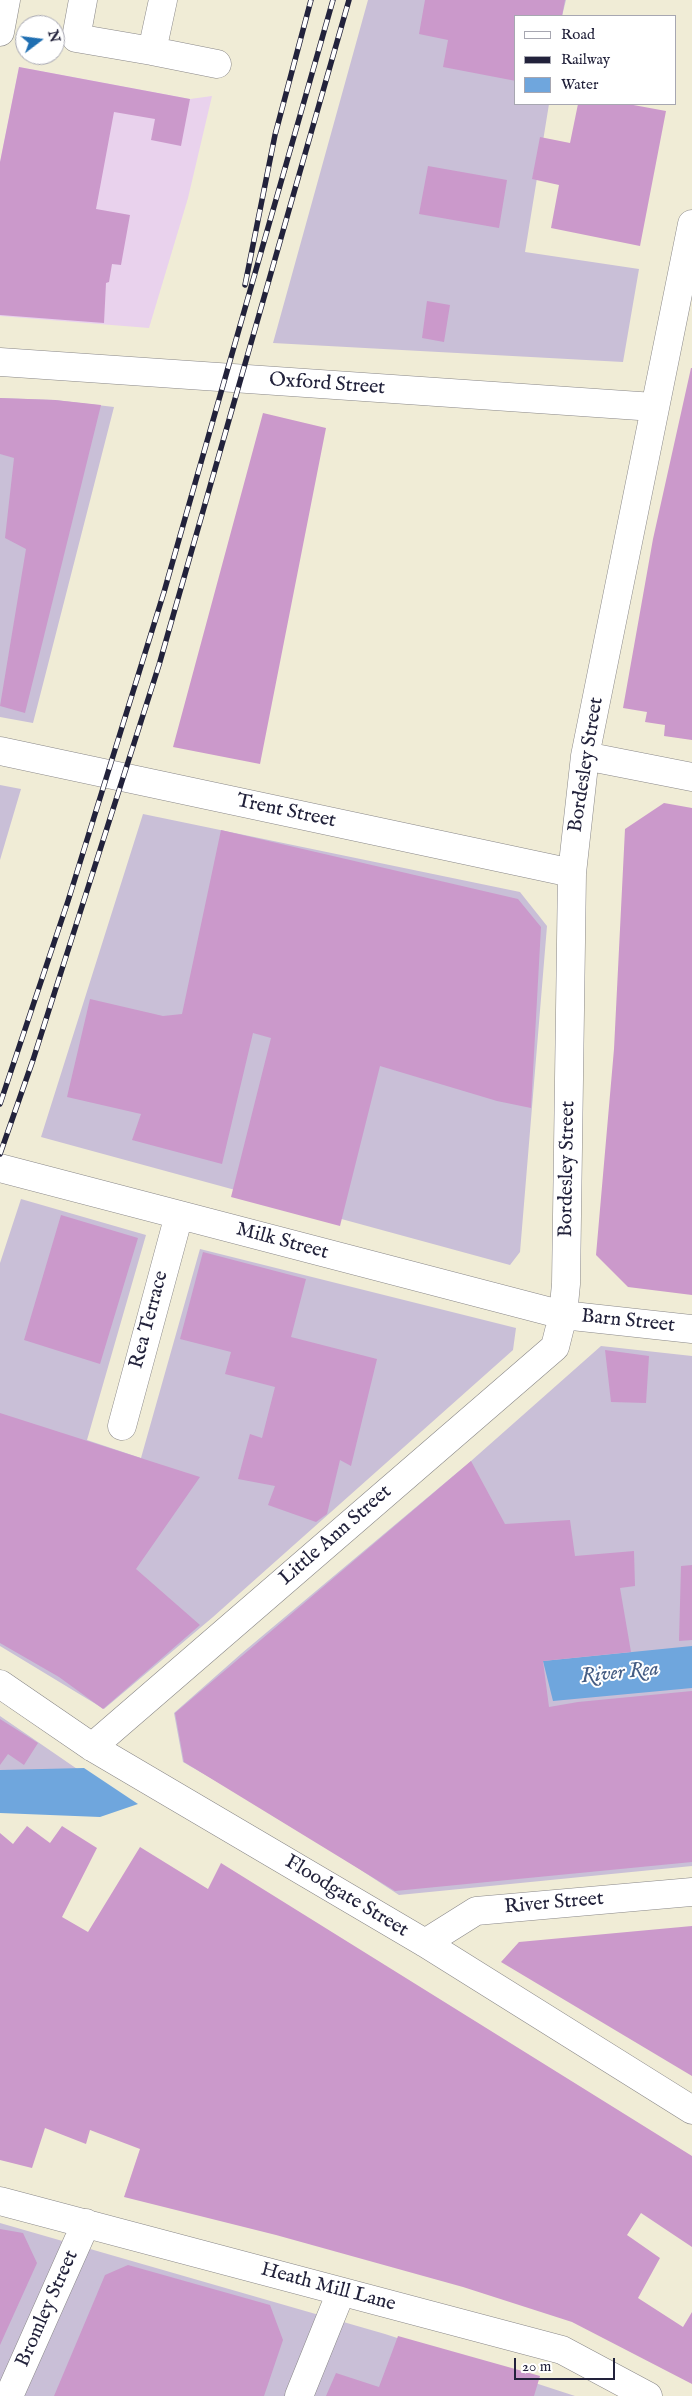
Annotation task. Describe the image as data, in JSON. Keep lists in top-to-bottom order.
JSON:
{
  "streets": {
    "street": [
      "Oxford Street",
      "Bordesley Street",
      "Trent Street",
      "Milk Street",
      "Rea Terrace",
      "Barn Street",
      "Little Ann Street",
      "Floodgate Street",
      "River Street",
      "Heath Mill Lane",
      "Bromley Street"
    ]
  },
  "crossings": [
    ["Oxford Street", "Bordesley Street"],
    ["Bordesley Street", "Trent Street"],
    ["Bordesley Street", "Milk Street"],
    ["Bordesley Street", "Barn Street"],
    ["Bordesley Street", "Little Ann Street"],
    ["Milk Street", "Rea Terrace"],
    ["Milk Street", "Barn Street"],
    ["Milk Street", "Little Ann Street"],
    ["Barn Street", "Little Ann Street"],
    ["Little Ann Street", "Floodgate Street"],
    ["Floodgate Street", "River Street"],
    ["Heath Mill Lane", "Bromley Street"]
  ],
  "water": ["River Rea"],
  "legend": ["Road", "Railway", "Water"],
  "scale_bar": "20 m",
  "north": "right"
}
